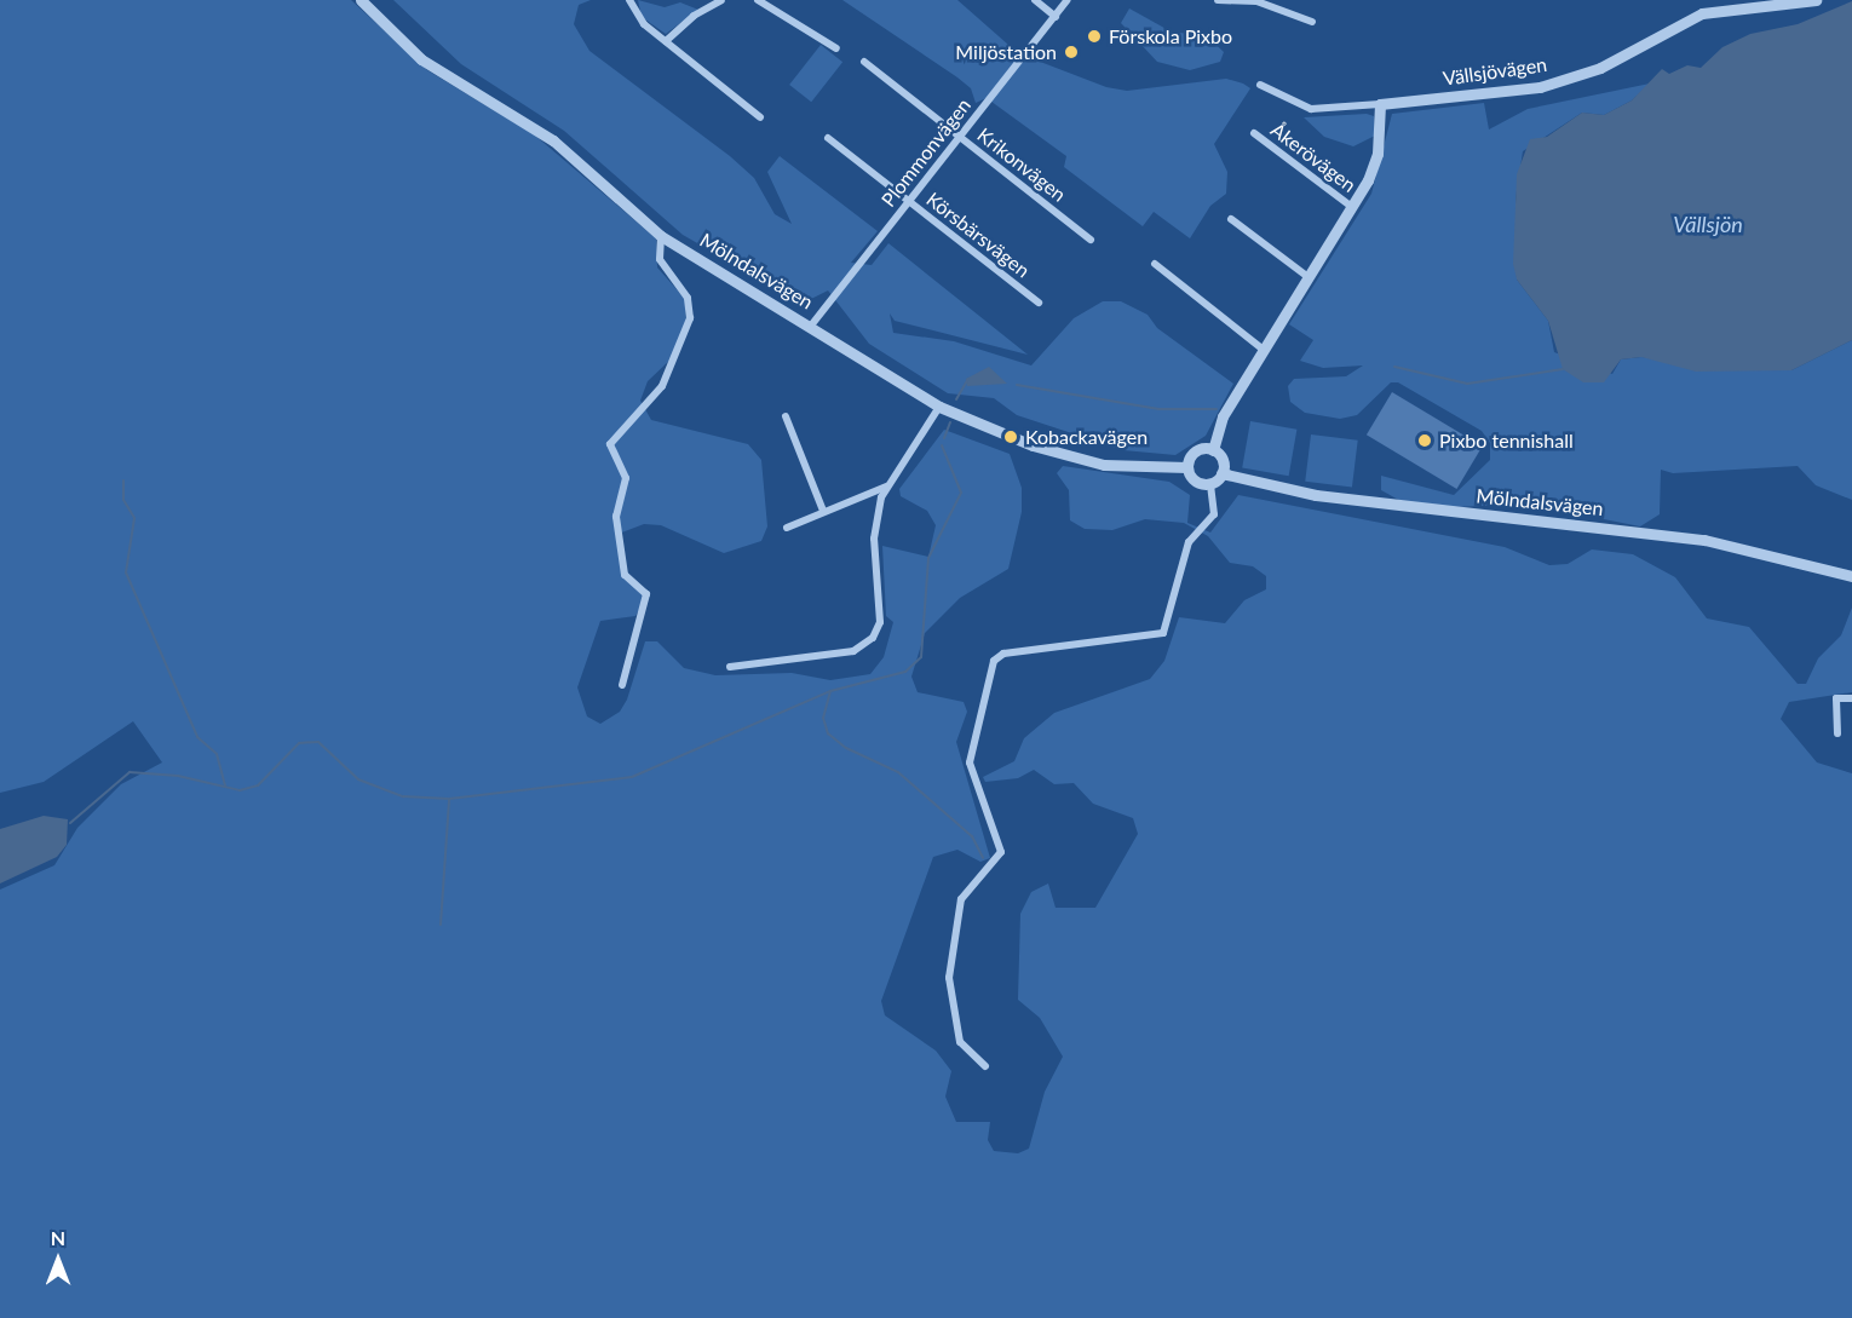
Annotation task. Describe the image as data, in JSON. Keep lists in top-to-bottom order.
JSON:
{
  "streets": {
    "street": [
      "Vällsjövägen",
      "Plommonvägen",
      "Åkerövägen",
      "Krikonvägen",
      "Körsbärsvägen",
      "Mölndalsvägen"
    ]
  },
  "crossings": [
    ["Plommonvägen", "Krikonvägen"],
    ["Plommonvägen", "Körsbärsvägen"],
    ["Plommonvägen", "Mölndalsvägen"]
  ],
  "water": ["Vällsjön"],
  "places": [
    "Förskola Pixbo",
    "Miljöstation",
    "Kobackavägen",
    "Pixbo tennishall"
  ],
  "north": "top"
}
